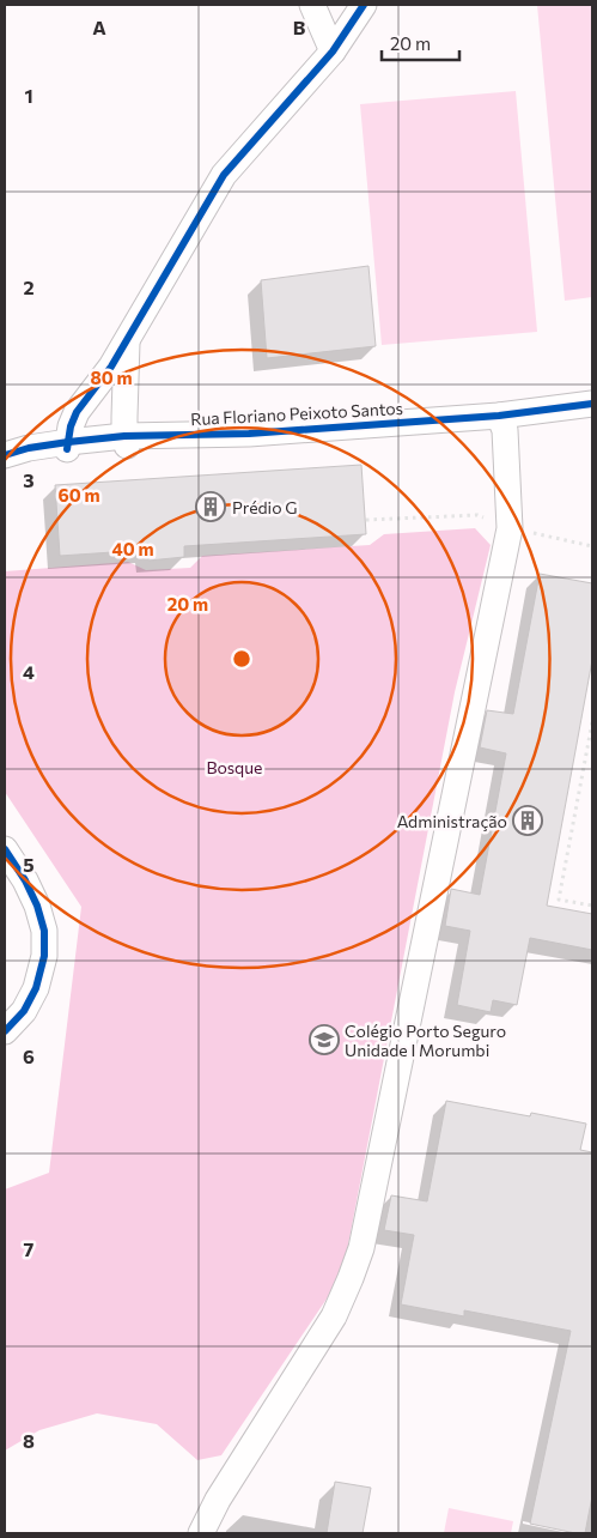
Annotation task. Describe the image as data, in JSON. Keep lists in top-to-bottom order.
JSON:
{
  "streets": {
    "street": ["Rua Floriano Peixoto Santos"]
  },
  "parks": ["Bosque"],
  "places": {
    "building": ["Prédio G", "Administração"],
    "school or university": ["Colégio Porto Seguro Unidade I Morumbi"]
  },
  "scale_bar": "20 m",
  "grid": {
    "columns": ["A", "B"],
    "rows": [
      "1",
      "2",
      "3",
      "4",
      "5",
      "6",
      "7",
      "8"
    ]
  },
  "rings": [
    "80 m",
    "60 m",
    "40 m",
    "20 m"
  ]
}
